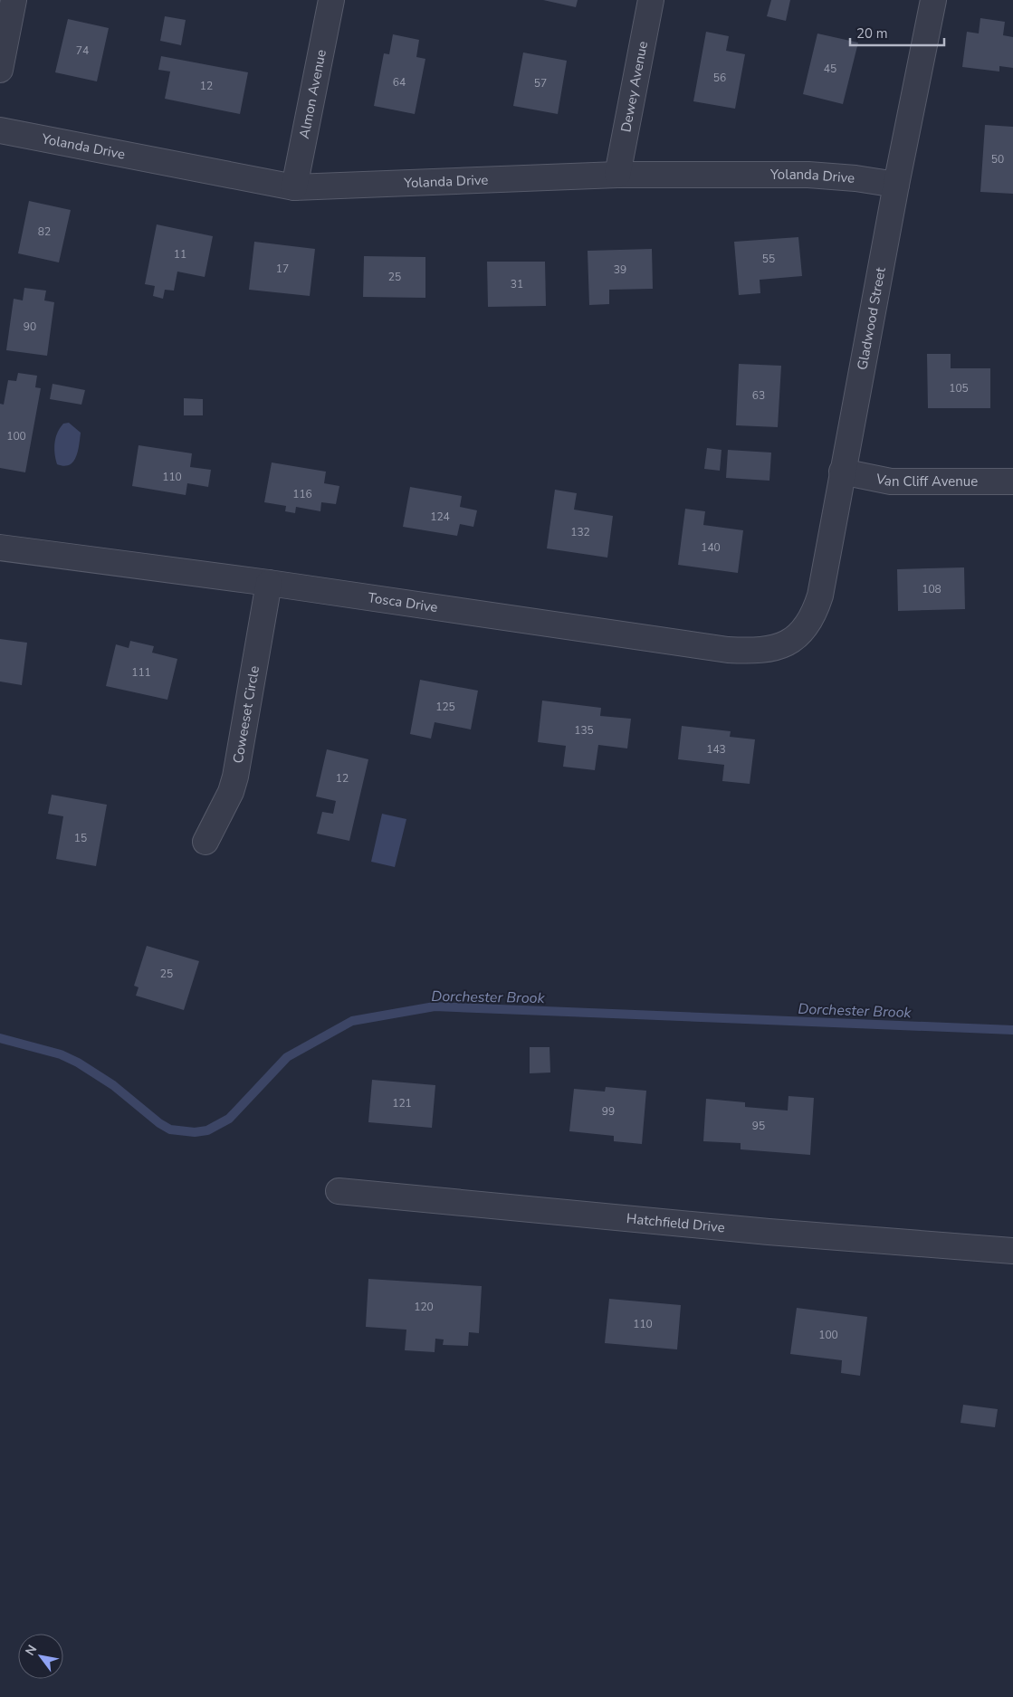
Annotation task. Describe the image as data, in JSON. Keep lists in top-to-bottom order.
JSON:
{
  "streets": {
    "street": [
      "Dewey Avenue",
      "Almon Avenue",
      "Yolanda Drive",
      "Gladwood Street",
      "Van Cliff Avenue",
      "Tosca Drive",
      "Coweeset Circle",
      "Hatchfield Drive"
    ]
  },
  "crossings": [
    ["Dewey Avenue", "Yolanda Drive"],
    ["Almon Avenue", "Yolanda Drive"],
    ["Yolanda Drive", "Gladwood Street"],
    ["Gladwood Street", "Van Cliff Avenue"],
    ["Gladwood Street", "Tosca Drive"],
    ["Tosca Drive", "Coweeset Circle"]
  ],
  "water": ["Dorchester Brook"],
  "house_numbers": [
    "74",
    "45",
    "56",
    "64",
    "57",
    "12",
    "50",
    "82",
    "11",
    "55",
    "17",
    "39",
    "25",
    "31",
    "90",
    "105",
    "63",
    "100",
    "110",
    "116",
    "124",
    "132",
    "140",
    "108",
    "111",
    "125",
    "135",
    "143",
    "12",
    "15",
    "25",
    "121",
    "99",
    "95",
    "120",
    "110",
    "100"
  ],
  "scale_bar": "20 m",
  "north": "top left"
}
